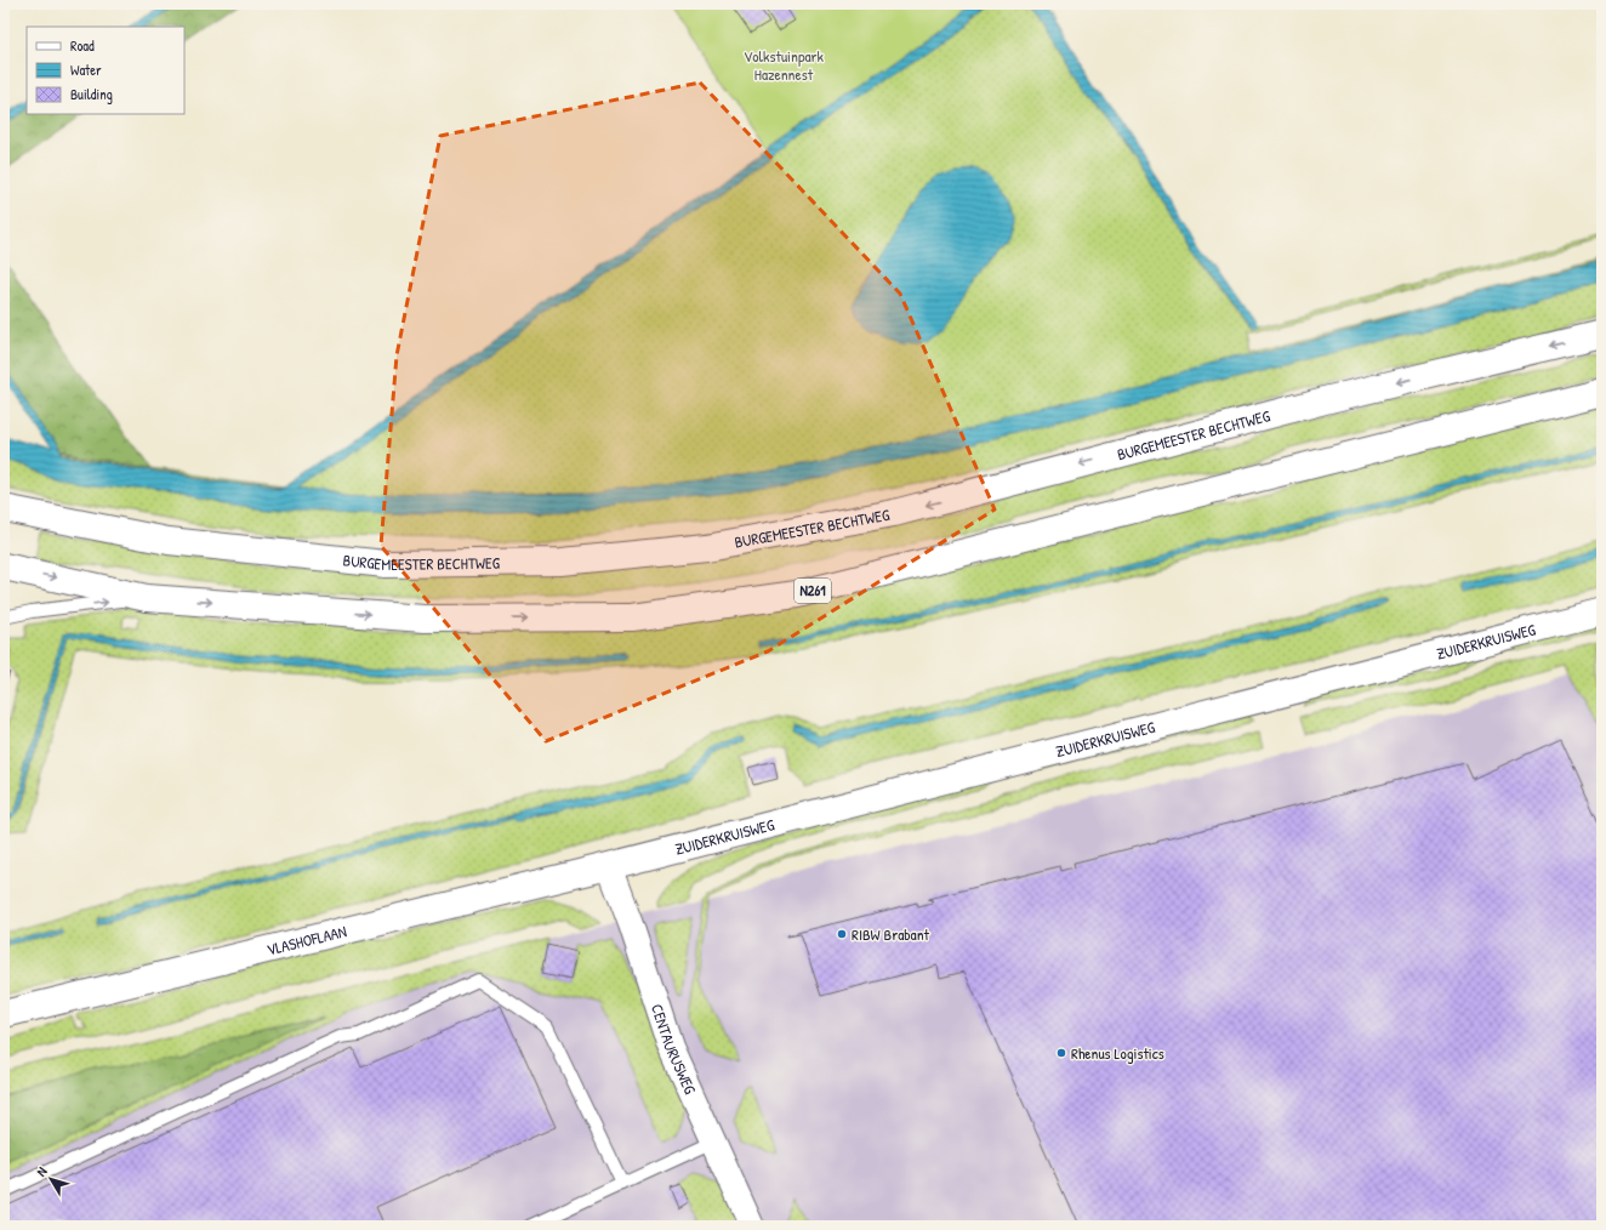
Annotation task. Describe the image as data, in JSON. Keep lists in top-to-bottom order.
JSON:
{
  "streets": {
    "main road": [
      "BURGEMEESTER BECHTWEG",
      "N261",
      "ZUIDERKRUISWEG",
      "VLASHOFLAAN"
    ],
    "street": ["CENTAURUSWEG"]
  },
  "crossings": [
    ["ZUIDERKRUISWEG", "VLASHOFLAAN"],
    ["ZUIDERKRUISWEG", "CENTAURUSWEG"],
    ["VLASHOFLAAN", "CENTAURUSWEG"]
  ],
  "parks": ["Volkstuinpark Hazennest"],
  "places": ["RIBW Brabant", "Rhenus Logistics"],
  "legend": ["Road", "Water", "Building"],
  "north": "top left"
}
